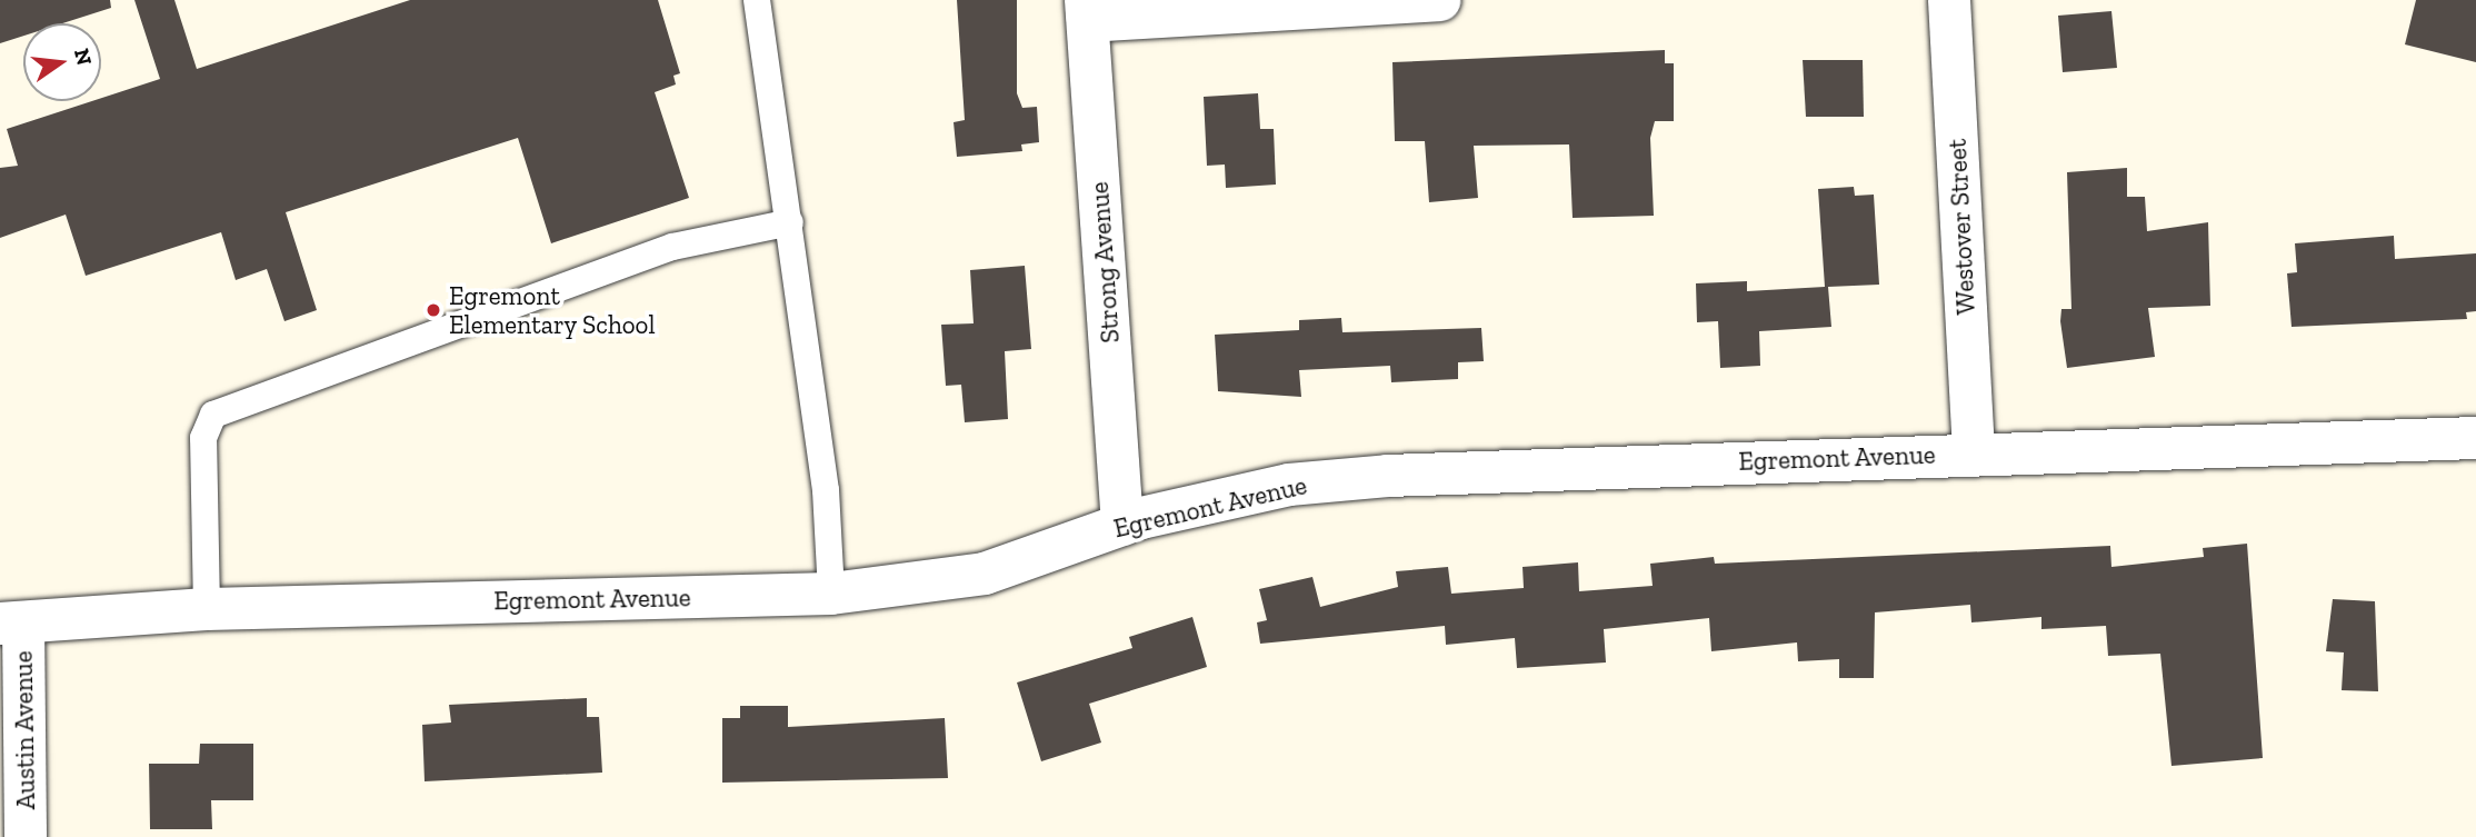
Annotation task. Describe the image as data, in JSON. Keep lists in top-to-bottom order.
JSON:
{
  "streets": {
    "street": [
      "Westover Street",
      "Strong Avenue",
      "Egremont Avenue",
      "Austin Avenue"
    ]
  },
  "crossings": [
    ["Westover Street", "Egremont Avenue"],
    ["Strong Avenue", "Egremont Avenue"],
    ["Egremont Avenue", "Austin Avenue"]
  ],
  "places": ["Egremont Elementary School"],
  "north": "right"
}
